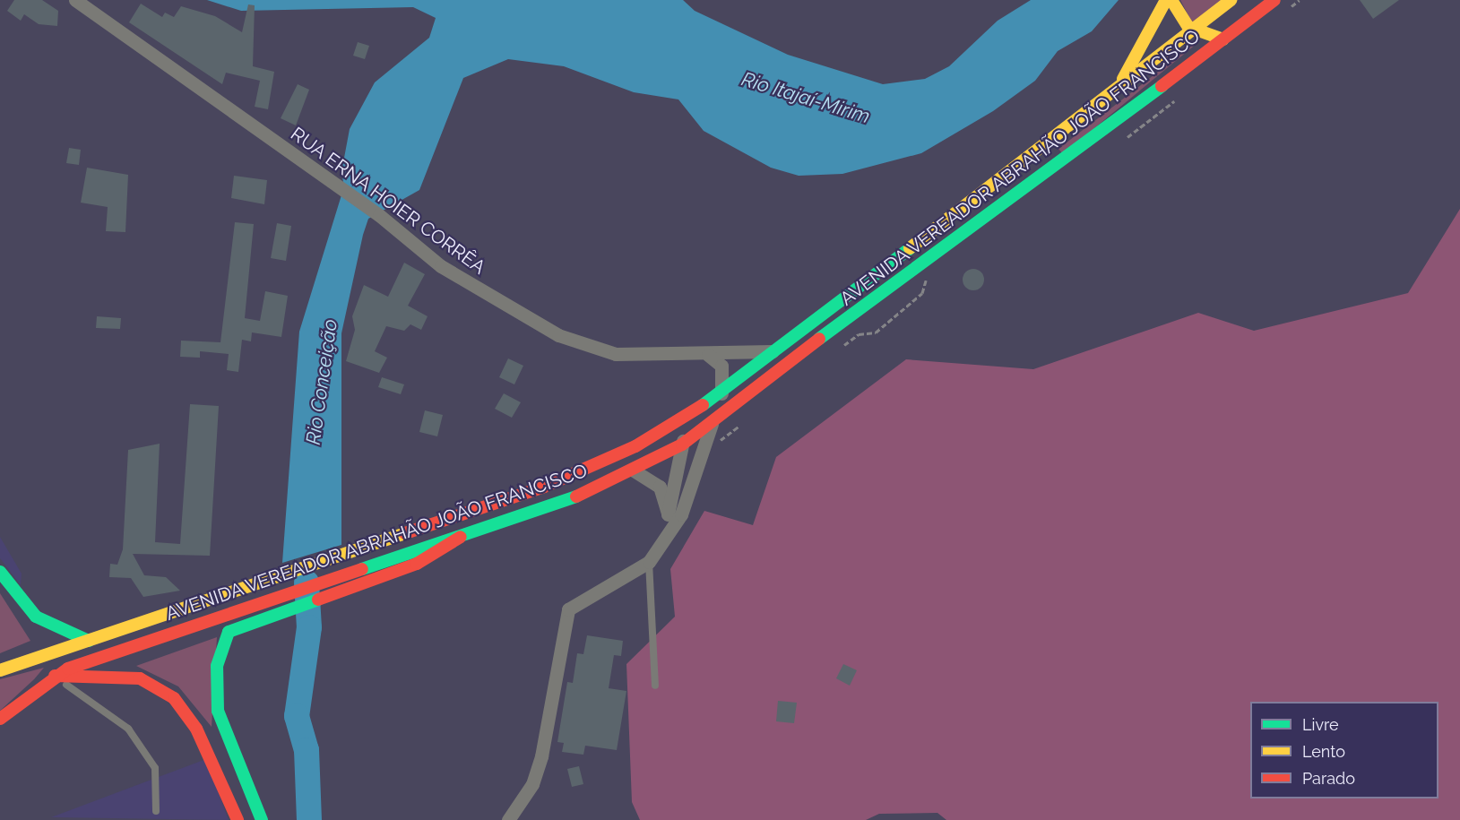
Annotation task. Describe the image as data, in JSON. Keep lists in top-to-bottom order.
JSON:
{
  "streets": {
    "main road": ["AVENIDA VEREADOR ABRAHÃO JOÃO FRANCISCO"],
    "street": ["RUA ERNA HOIER CORRÊA"]
  },
  "crossings": [
    ["AVENIDA VEREADOR ABRAHÃO JOÃO FRANCISCO", "RUA ERNA HOIER CORRÊA"]
  ],
  "water": ["Rio Itajaí-Mirim", "Rio Conceição"],
  "legend": ["Livre", "Lento", "Parado"]
}
